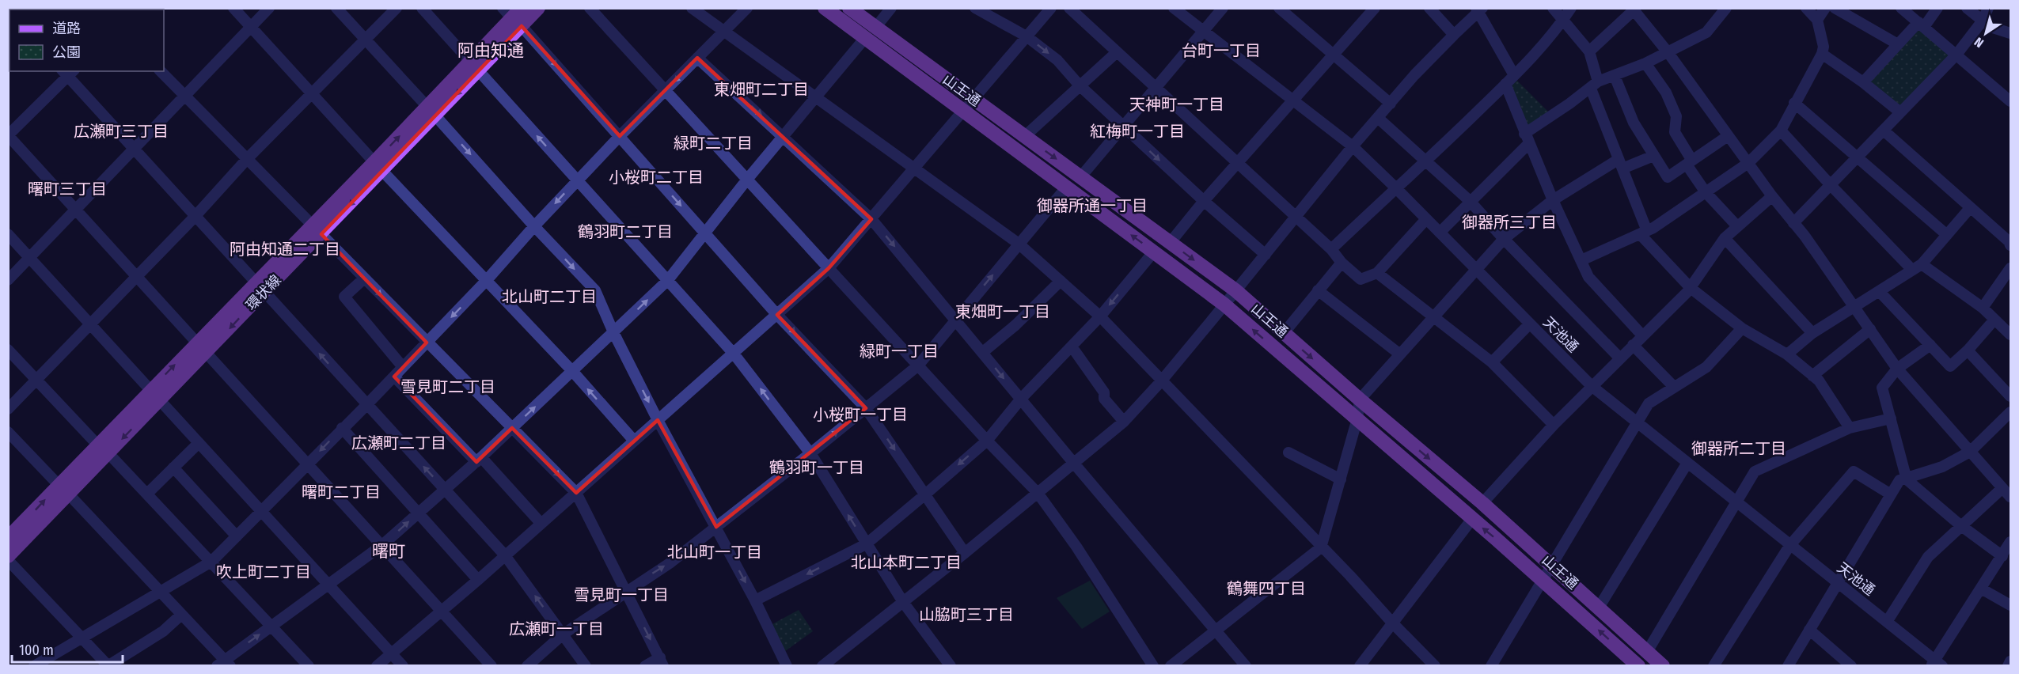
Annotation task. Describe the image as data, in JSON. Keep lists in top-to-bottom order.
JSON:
{
  "streets": {
    "main road": ["山王通", "環状線"],
    "street": ["天池通"]
  },
  "districts": [
    "阿由知通",
    "台町一丁目",
    "東畑町二丁目",
    "天神町一丁目",
    "広瀬町三丁目",
    "紅梅町一丁目",
    "緑町二丁目",
    "小桜町二丁目",
    "曙町三丁目",
    "御器所通一丁目",
    "御器所三丁目",
    "鶴羽町二丁目",
    "阿由知通二丁目",
    "北山町二丁目",
    "東畑町一丁目",
    "緑町一丁目",
    "雪見町二丁目",
    "小桜町一丁目",
    "広瀬町二丁目",
    "御器所二丁目",
    "鶴羽町一丁目",
    "曙町二丁目",
    "曙町",
    "北山町一丁目",
    "北山本町二丁目",
    "吹上町二丁目",
    "鶴舞四丁目",
    "雪見町一丁目",
    "山脇町三丁目",
    "広瀬町一丁目"
  ],
  "legend": ["道路", "公園"],
  "scale_bar": "100 m",
  "north": "bottom left"
}
